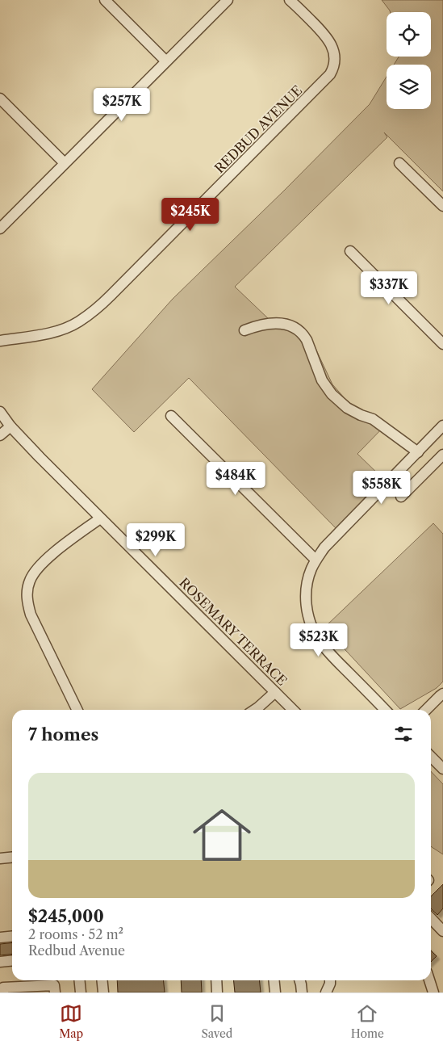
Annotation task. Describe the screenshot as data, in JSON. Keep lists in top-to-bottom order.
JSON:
{
  "streets": {
    "street": ["REDBUD AVENUE", "ROSEMARY TERRACE"]
  },
  "page": {
    "price": [
      "$257K",
      "$245K",
      "$337K",
      "$484K",
      "$558K",
      "$299K",
      "$523K"
    ],
    "heading": "7 homes",
    "list": [
      {
        "name": "$245,000",
        "note": "2 rooms · 52 m² · Redbud Avenue"
      }
    ],
    "tabs": ["Map", "Saved", "Home"]
  }
}
